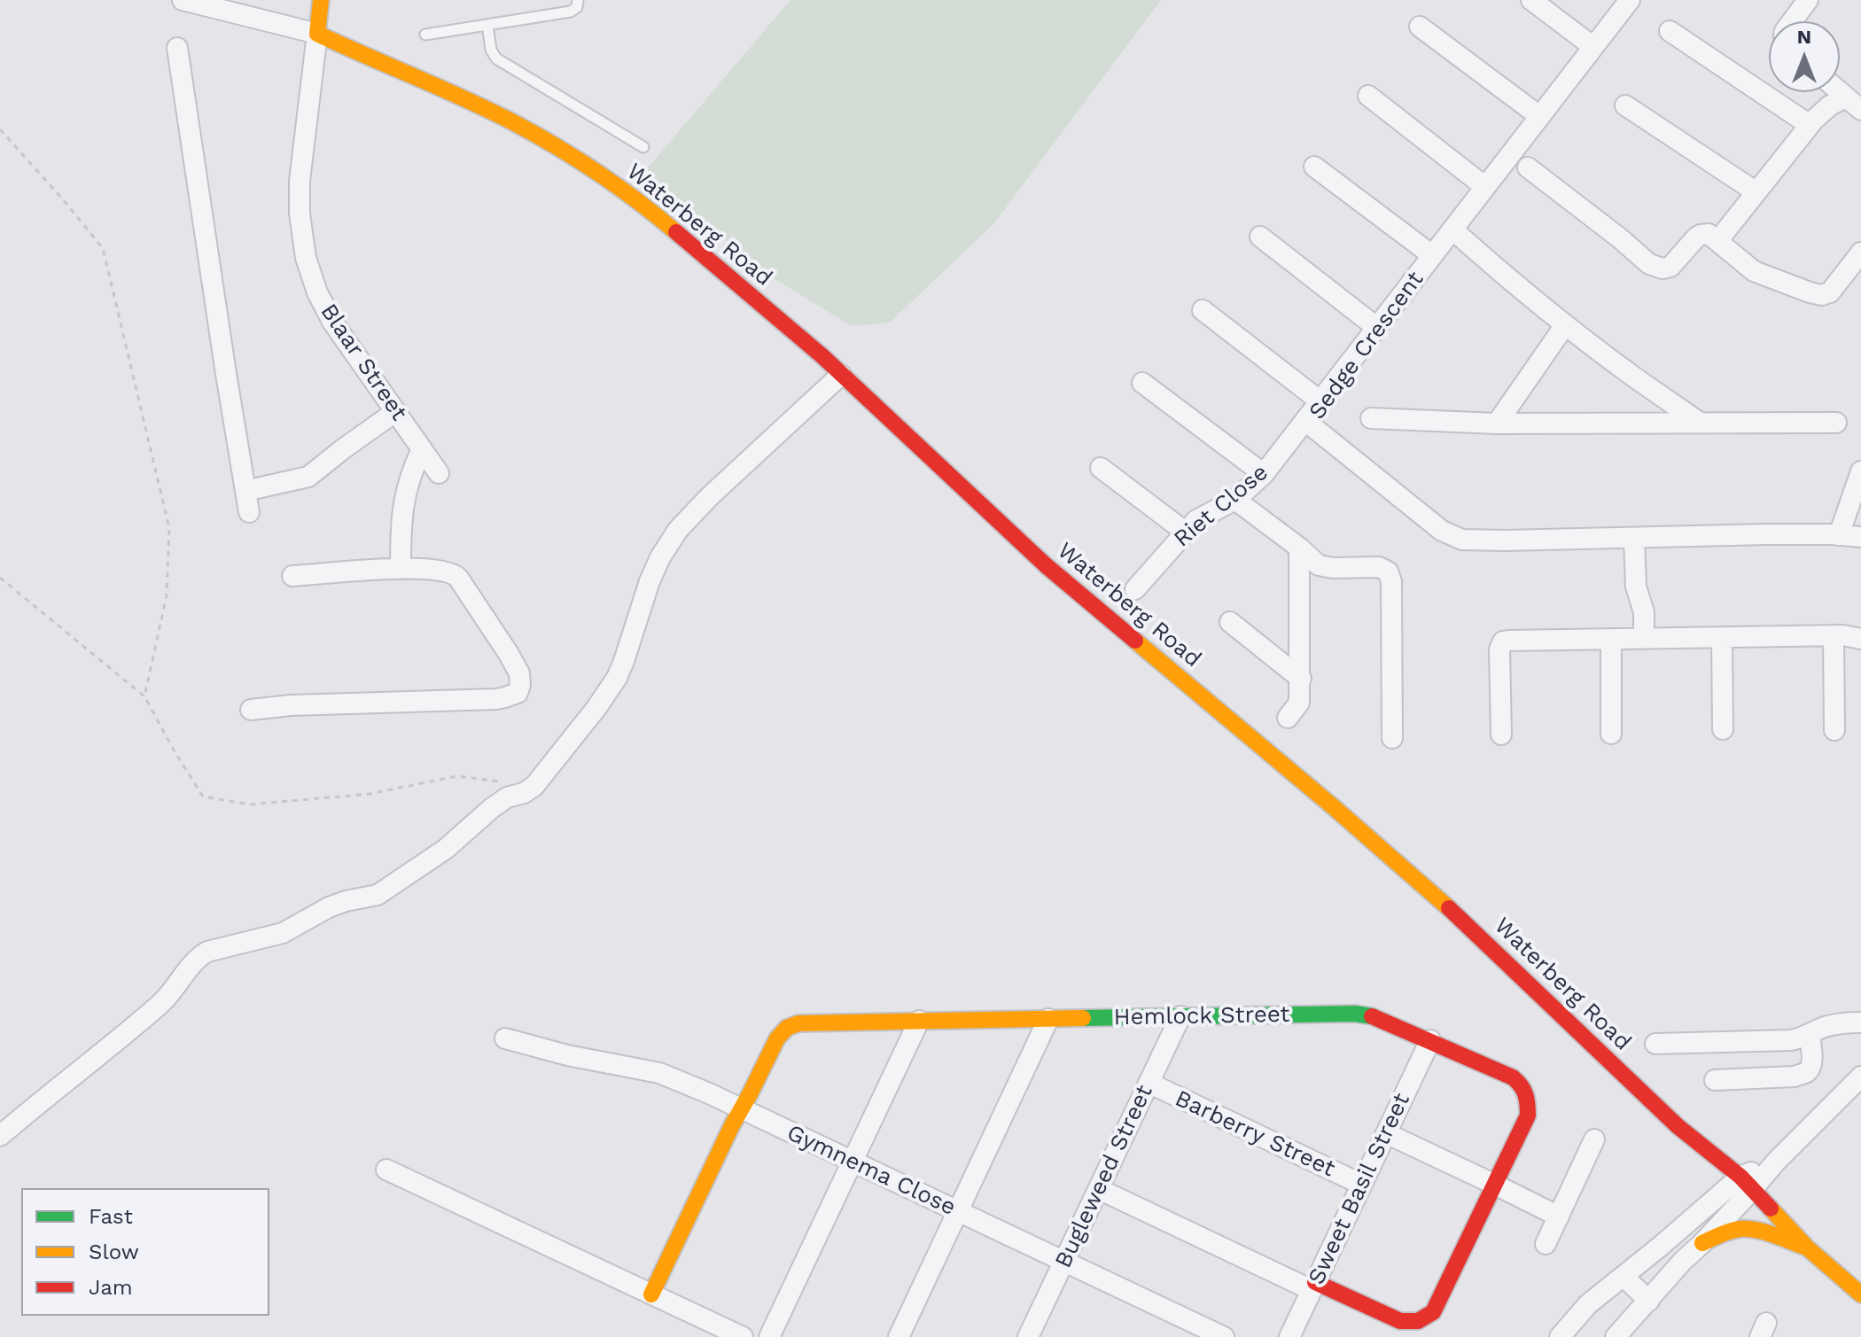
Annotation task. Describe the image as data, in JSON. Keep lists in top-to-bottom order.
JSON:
{
  "streets": {
    "street": [
      "Waterberg Road",
      "Sedge Crescent",
      "Blaar Street",
      "Riet Close",
      "Hemlock Street",
      "Barberry Street",
      "Gymnema Close",
      "Bugleweed Street",
      "Sweet Basil Street"
    ]
  },
  "crossings": [
    ["Waterberg Road", "Blaar Street"],
    ["Sedge Crescent", "Riet Close"],
    ["Hemlock Street", "Gymnema Close"],
    ["Hemlock Street", "Bugleweed Street"],
    ["Hemlock Street", "Sweet Basil Street"],
    ["Barberry Street", "Bugleweed Street"],
    ["Barberry Street", "Sweet Basil Street"],
    ["Gymnema Close", "Bugleweed Street"]
  ],
  "legend": ["Fast", "Slow", "Jam"],
  "north": "top"
}
